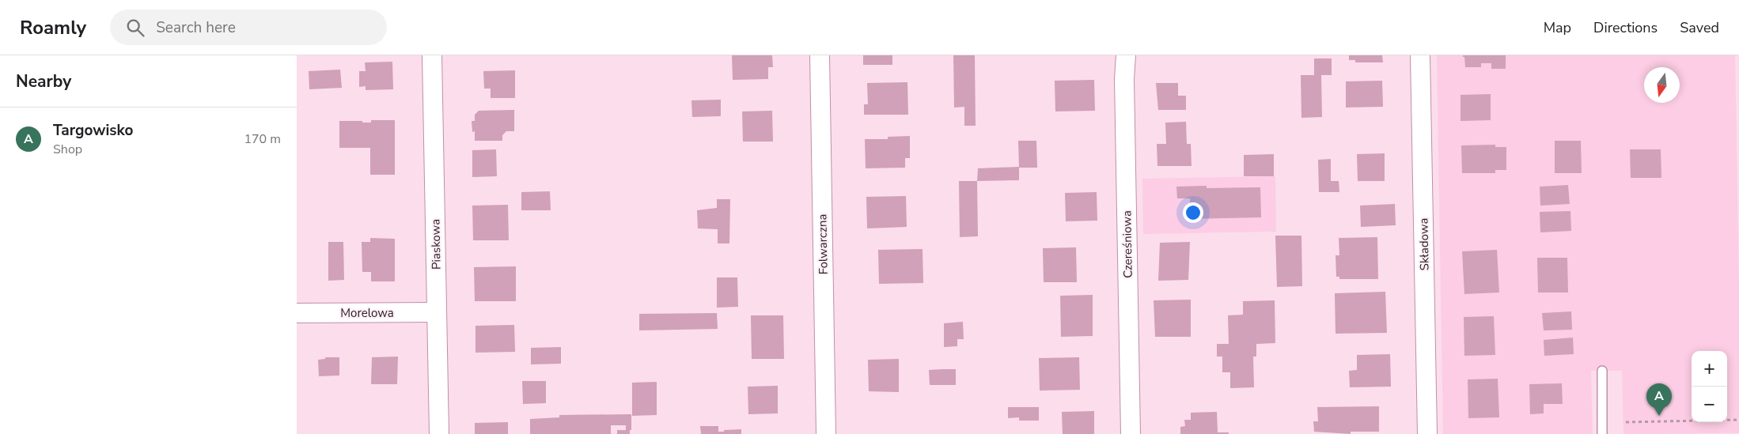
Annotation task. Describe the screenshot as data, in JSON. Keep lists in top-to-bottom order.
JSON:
{
  "streets": {
    "street": [
      "Piaskowa",
      "Folwarczna",
      "Czereśniowa",
      "Składowa",
      "Morelowa"
    ]
  },
  "crossings": [
    ["Piaskowa", "Morelowa"]
  ],
  "north": "bottom",
  "page": {
    "header": "Roamly",
    "search": "Search here",
    "nav": ["Map", "Directions", "Saved"],
    "heading": "Nearby",
    "list": [
      {
        "mark": "A",
        "name": "Targowisko",
        "note": "Shop",
        "value": "170 m"
      }
    ],
    "map_buttons": ["+", "−"],
    "pins": "A"
  }
}
